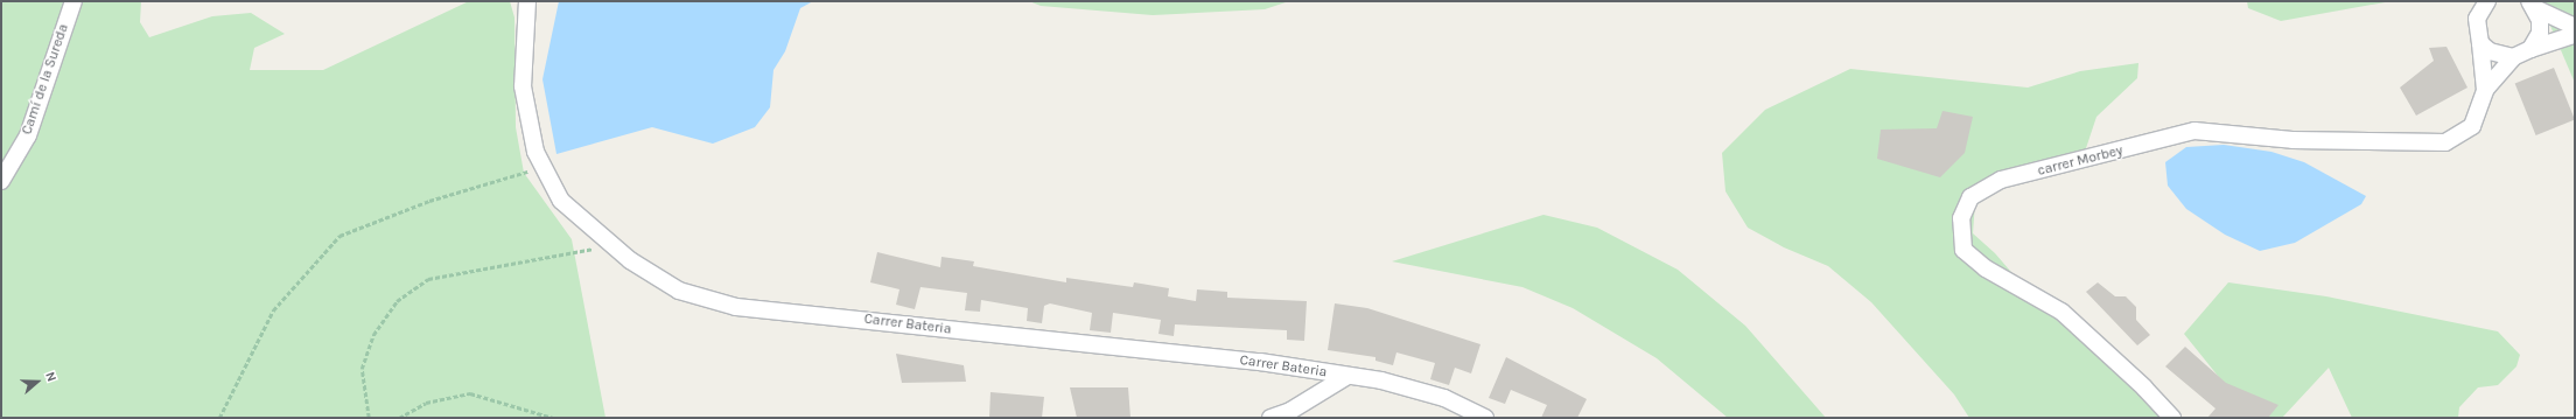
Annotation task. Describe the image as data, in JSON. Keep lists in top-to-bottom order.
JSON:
{
  "streets": {
    "street": ["Camí de la Sureda", "carrer Morbey", "Carrer Bateria"]
  },
  "north": "right"
}
